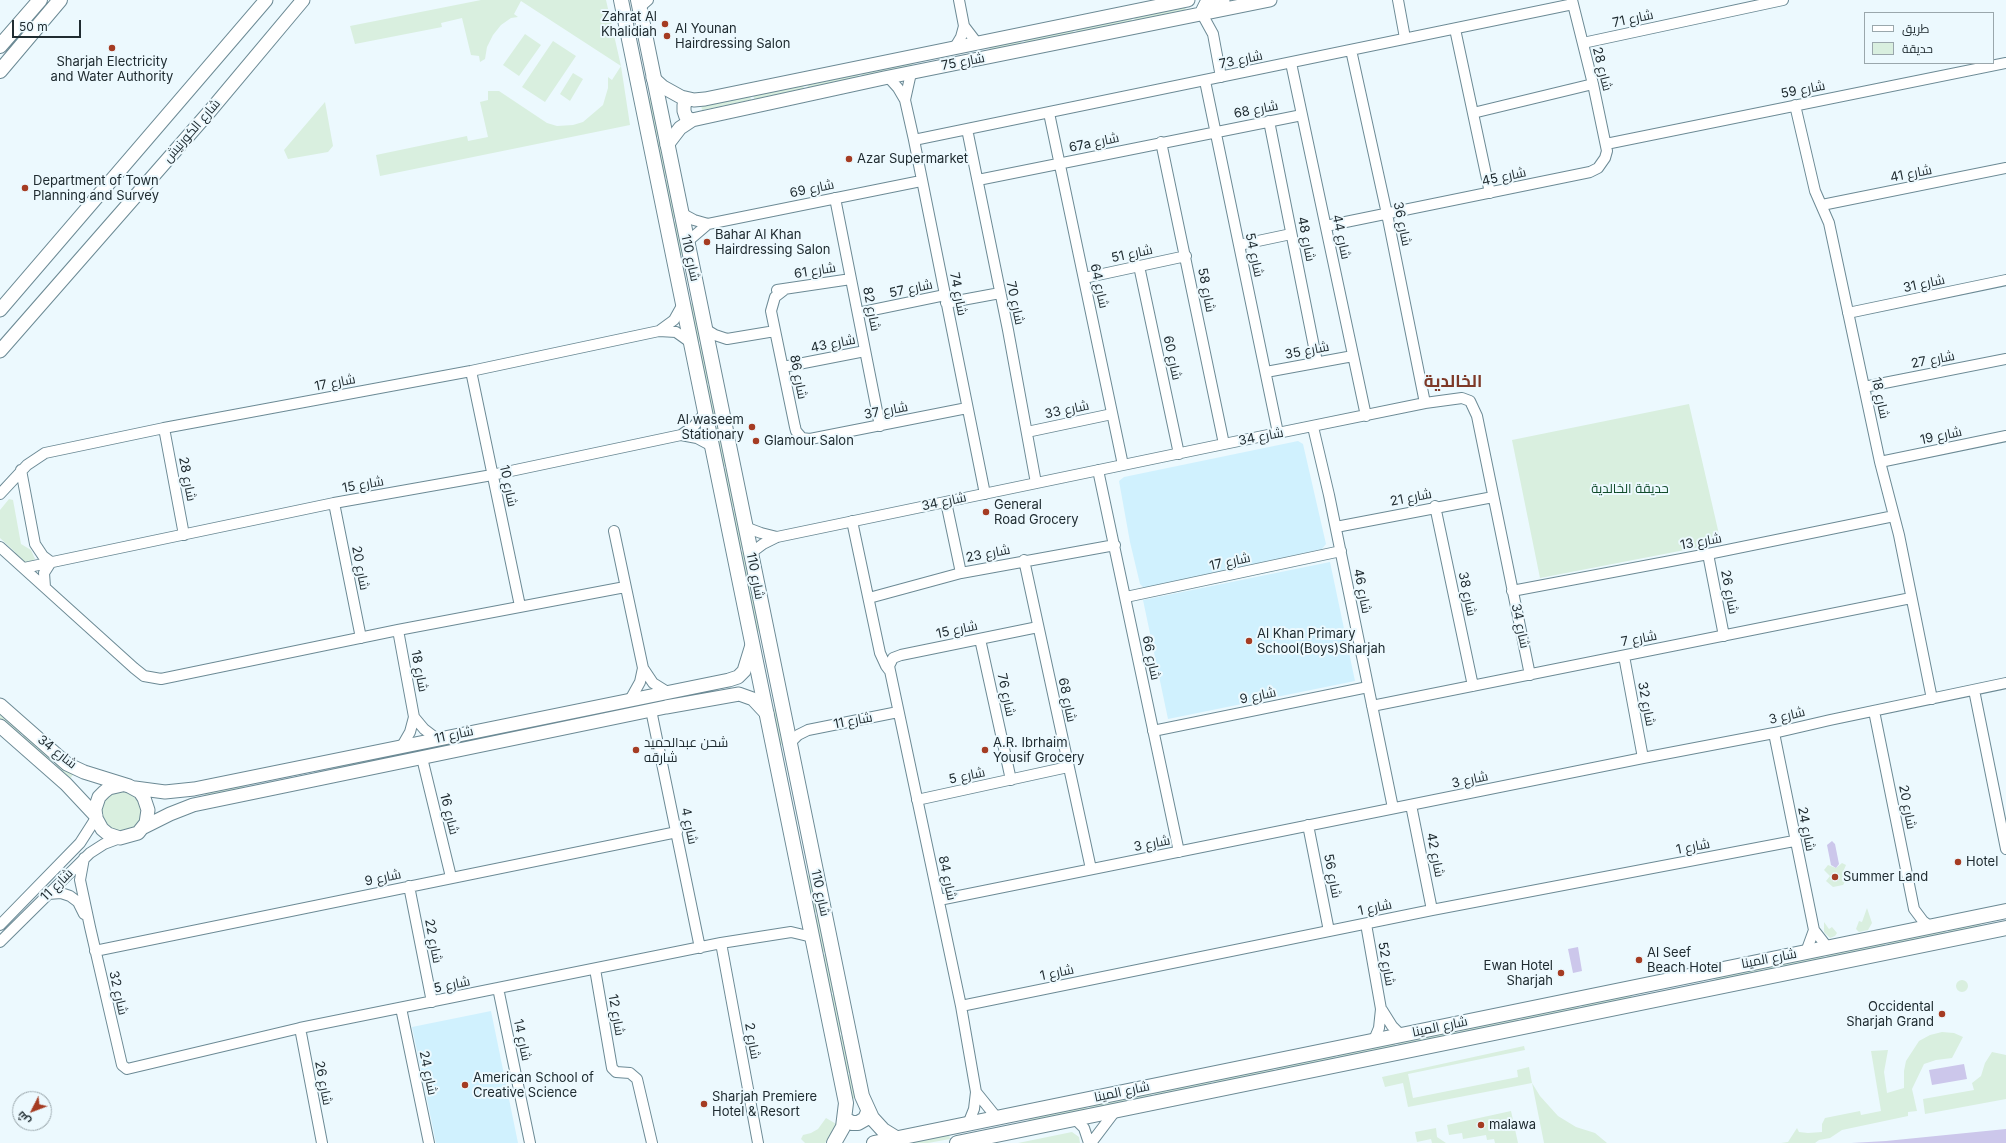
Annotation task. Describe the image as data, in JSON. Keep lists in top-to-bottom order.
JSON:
{
  "streets": {
    "main road": ["شارع 110", "شارع المينا"],
    "street": [
      "شارع 71",
      "شارع 73",
      "شارع 75",
      "شارع 28",
      "شارع 59",
      "شارع 68",
      "شارع الكورنيش",
      "67a شارع",
      "شارع 41",
      "شارع 45",
      "شارع 69",
      "شارع 36",
      "شارع 44",
      "شارع 48",
      "شارع 51",
      "شارع 54",
      "شارع 61",
      "شارع 31",
      "شارع 64",
      "شارع 57",
      "شارع 58",
      "شارع 74",
      "شارع 70",
      "شارع 82",
      "شارع 43",
      "شارع 35",
      "شارع 60",
      "شارع 27",
      "شارع 86",
      "شارع 17",
      "شارع 18",
      "شارع 33",
      "شارع 37",
      "شارع 19",
      "شارع 34",
      "شارع 15",
      "شارع 10",
      "شارع 21",
      "شارع 13",
      "شارع 23",
      "شارع 20",
      "شارع 46",
      "شارع 26",
      "شارع 38",
      "شارع 7",
      "شارع 66",
      "شارع 76",
      "شارع 9",
      "شارع 32",
      "شارع 3",
      "شارع 11",
      "شارع 5",
      "شارع 16",
      "شارع 4",
      "شارع 24",
      "شارع 1",
      "شارع 42",
      "شارع 56",
      "شارع 84",
      "شارع 22",
      "شارع 52",
      "شارع 12",
      "شارع 14",
      "شارع 2"
    ]
  },
  "crossings": [
    ["شارع 71", "شارع 28"],
    ["شارع 73", "شارع 28"],
    ["شارع 73", "شارع 36"],
    ["شارع 73", "شارع 44"],
    ["شارع 73", "شارع 54"],
    ["شارع 73", "شارع 64"],
    ["شارع 73", "شارع 74"],
    ["شارع 73", "شارع 70"],
    ["شارع 75", "شارع 110"],
    ["شارع 75", "شارع 74"],
    ["شارع 28", "شارع 59"],
    ["شارع 28", "شارع 45"],
    ["شارع 28", "شارع 17"],
    ["شارع 28", "شارع 15"],
    ["شارع 59", "شارع 45"],
    ["شارع 59", "شارع 18"],
    ["شارع 68", "67a شارع"],
    ["شارع 68", "شارع 44"],
    ["شارع 68", "شارع 48"],
    ["شارع 68", "شارع 54"],
    ["شارع 68", "شارع 15"],
    ["شارع 68", "شارع 23"],
    ["شارع 68", "شارع 3"],
    ["شارع 68", "شارع 5"],
    ["67a شارع", "شارع 54"],
    ["67a شارع", "شارع 64"],
    ["67a شارع", "شارع 58"],
    ["67a شارع", "شارع 70"],
    ["شارع 41", "شارع 18"],
    ["شارع 45", "شارع 36"],
    ["شارع 45", "شارع 44"],
    ["شارع 69", "شارع 110"],
    ["شارع 69", "شارع 74"],
    ["شارع 69", "شارع 82"],
    ["شارع 36", "شارع 34"],
    ["شارع 44", "شارع 35"],
    ["شارع 44", "شارع 34"],
    ["شارع 48", "شارع 35"],
    ["شارع 51", "شارع 64"],
    ["شارع 51", "شارع 58"],
    ["شارع 51", "شارع 60"],
    ["شارع 54", "شارع 35"],
    ["شارع 54", "شارع 34"],
    ["شارع 110", "شارع 17"],
    ["شارع 110", "شارع 34"],
    ["شارع 110", "شارع 15"],
    ["شارع 110", "شارع 11"],
    ["شارع 110", "شارع 5"],
    ["شارع 110", "شارع المينا"],
    ["شارع 61", "شارع 82"],
    ["شارع 61", "شارع 86"],
    ["شارع 31", "شارع 18"],
    ["شارع 64", "شارع 33"],
    ["شارع 64", "شارع 34"],
    ["شارع 57", "شارع 74"],
    ["شارع 57", "شارع 70"],
    ["شارع 57", "شارع 82"],
    ["شارع 58", "شارع 34"],
    ["شارع 74", "شارع 37"],
    ["شارع 74", "شارع 34"],
    ["شارع 70", "شارع 33"],
    ["شارع 70", "شارع 34"],
    ["شارع 82", "شارع 43"],
    ["شارع 82", "شارع 37"],
    ["شارع 43", "شارع 86"],
    ["شارع 60", "شارع 34"],
    ["شارع 27", "شارع 18"],
    ["شارع 86", "شارع 37"],
    ["شارع 17", "شارع 10"],
    ["شارع 17", "شارع 46"],
    ["شارع 17", "شارع 66"],
    ["شارع 18", "شارع 19"],
    ["شارع 18", "شارع 13"],
    ["شارع 18", "شارع 7"],
    ["شارع 18", "شارع 3"],
    ["شارع 18", "شارع 11"],
    ["شارع 34", "شارع 21"],
    ["شارع 34", "شارع 13"],
    ["شارع 34", "شارع 46"],
    ["شارع 34", "شارع 7"],
    ["شارع 34", "شارع 66"],
    ["شارع 34", "شارع 11"],
    ["شارع 34", "شارع 84"],
    ["شارع 15", "شارع 10"],
    ["شارع 15", "شارع 20"],
    ["شارع 15", "شارع 76"],
    ["شارع 15", "شارع 84"],
    ["شارع 21", "شارع 46"],
    ["شارع 21", "شارع 38"],
    ["شارع 13", "شارع 26"],
    ["شارع 23", "شارع 66"],
    ["شارع 23", "شارع 84"],
    ["شارع 20", "شارع 3"],
    ["شارع 20", "شارع المينا"],
    ["شارع 46", "شارع 7"],
    ["شارع 46", "شارع 9"],
    ["شارع 46", "شارع 3"],
    ["شارع 26", "شارع 7"],
    ["شارع 26", "شارع 5"],
    ["شارع 38", "شارع 7"],
    ["شارع 7", "شارع 32"],
    ["شارع 66", "شارع 9"],
    ["شارع 66", "شارع 3"],
    ["شارع 76", "شارع 5"],
    ["شارع 9", "شارع 32"],
    ["شارع 9", "شارع 16"],
    ["شارع 9", "شارع 4"],
    ["شارع 9", "شارع 22"],
    ["شارع 32", "شارع 3"],
    ["شارع 32", "شارع 11"],
    ["شارع 32", "شارع 5"],
    ["شارع 3", "شارع 24"],
    ["شارع 3", "شارع 42"],
    ["شارع 3", "شارع 56"],
    ["شارع 3", "شارع 84"],
    ["شارع 11", "شارع 16"],
    ["شارع 11", "شارع 4"],
    ["شارع 11", "شارع 84"],
    ["شارع 5", "شارع 4"],
    ["شارع 5", "شارع 24"],
    ["شارع 5", "شارع 84"],
    ["شارع 5", "شارع 22"],
    ["شارع 5", "شارع 12"],
    ["شارع 5", "شارع 14"],
    ["شارع 5", "شارع 2"],
    ["شارع 24", "شارع 1"],
    ["شارع 24", "شارع المينا"],
    ["شارع 1", "شارع 42"],
    ["شارع 1", "شارع 56"],
    ["شارع 1", "شارع 84"],
    ["شارع 1", "شارع 52"],
    ["شارع 84", "شارع المينا"],
    ["شارع المينا", "شارع 52"]
  ],
  "districts": ["الخالدية"],
  "parks": ["حديقة الخالدية"],
  "places": [
    "Zahrat Al Khalidiah",
    "Al Younan Hairdressing Salon",
    "Sharjah Electricity and Water Authority",
    "Azar Supermarket",
    "Department of Town Planning and Survey",
    "Bahar Al Khan Hairdressing Salon",
    "Al waseem Stationary",
    "Glamour Salon",
    "General Road Grocery",
    "Al Khan Primary School(Boys)Sharjah",
    "شحن عبدالحميد شارقه",
    "A.R. Ibrhaim Yousif Grocery",
    "Hotel",
    "Summer Land",
    "Al Seef Beach Hotel",
    "Ewan Hotel Sharjah",
    "Occidental Sharjah Grand",
    "American School of Creative Science",
    "Sharjah Premiere Hotel & Resort",
    "malawa"
  ],
  "legend": ["طريق", "حديقة"],
  "scale_bar": "50 m",
  "north": "bottom left"
}
